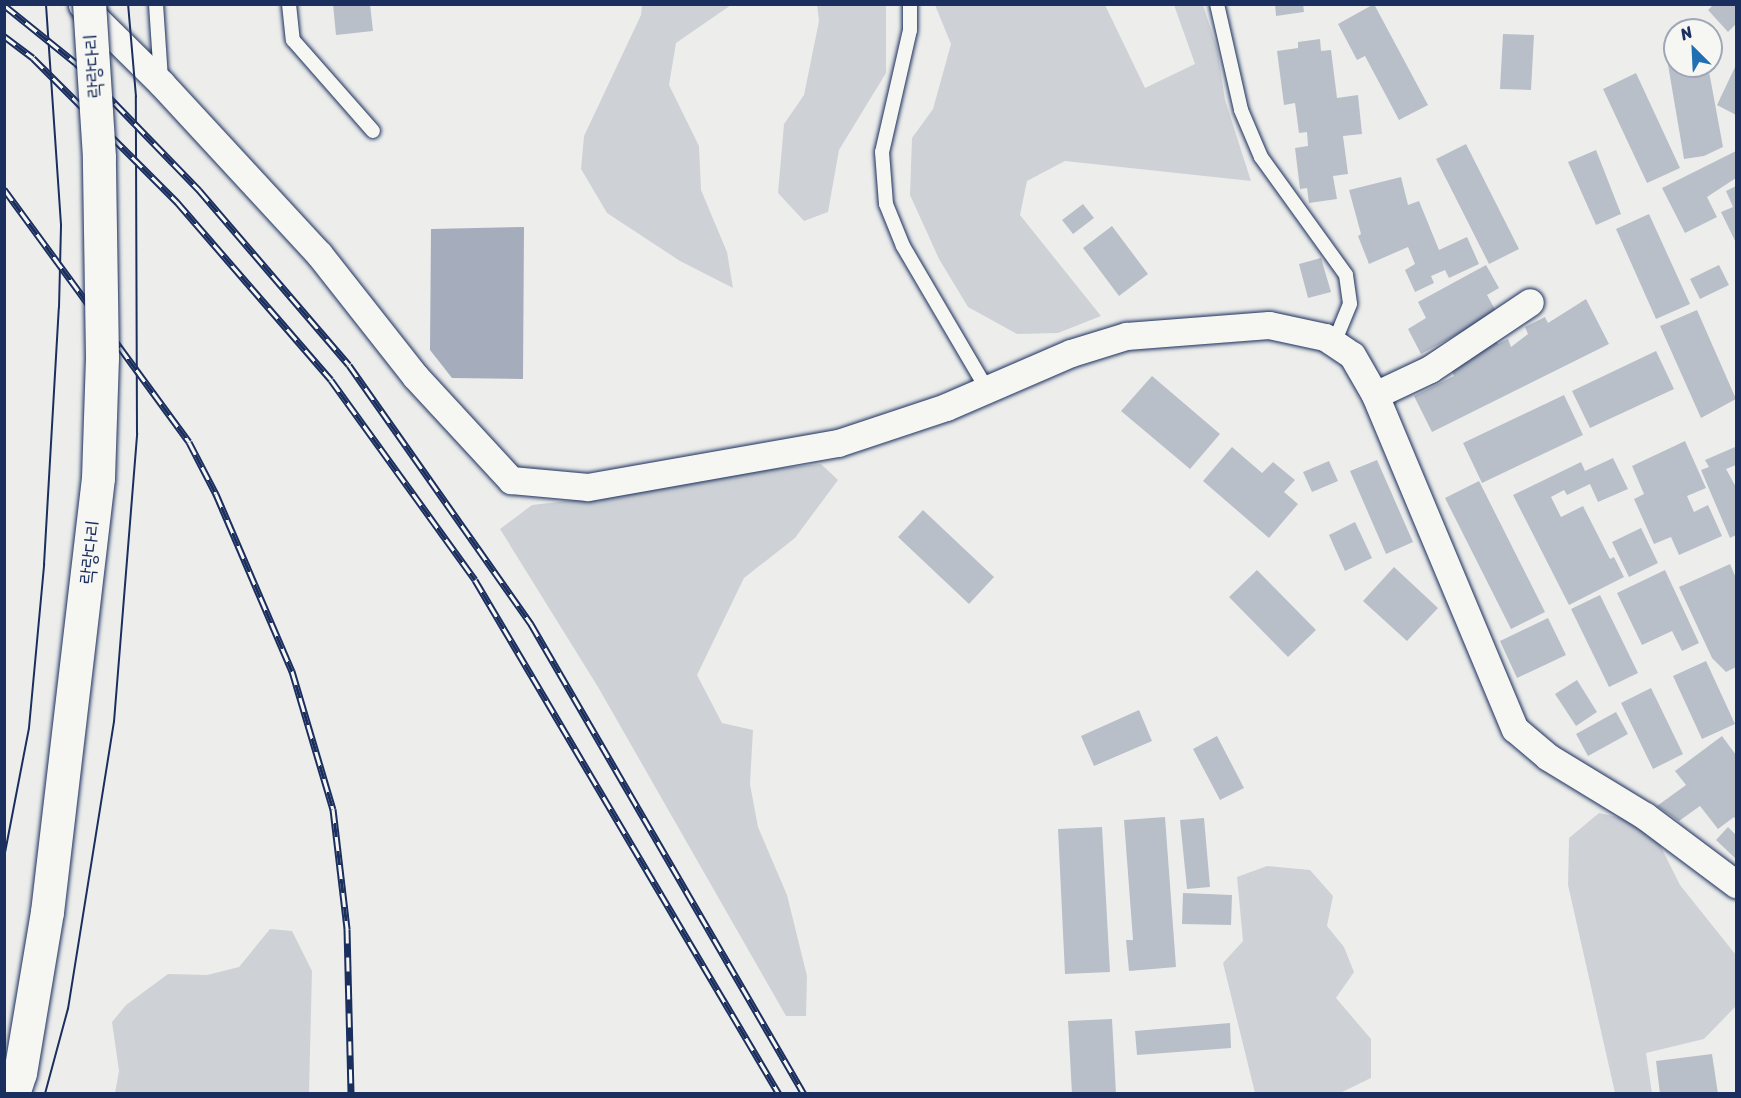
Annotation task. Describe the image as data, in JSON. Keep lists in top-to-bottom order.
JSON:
{
  "streets": {
    "main road": ["락랑다리"]
  },
  "north": "top left"
}
